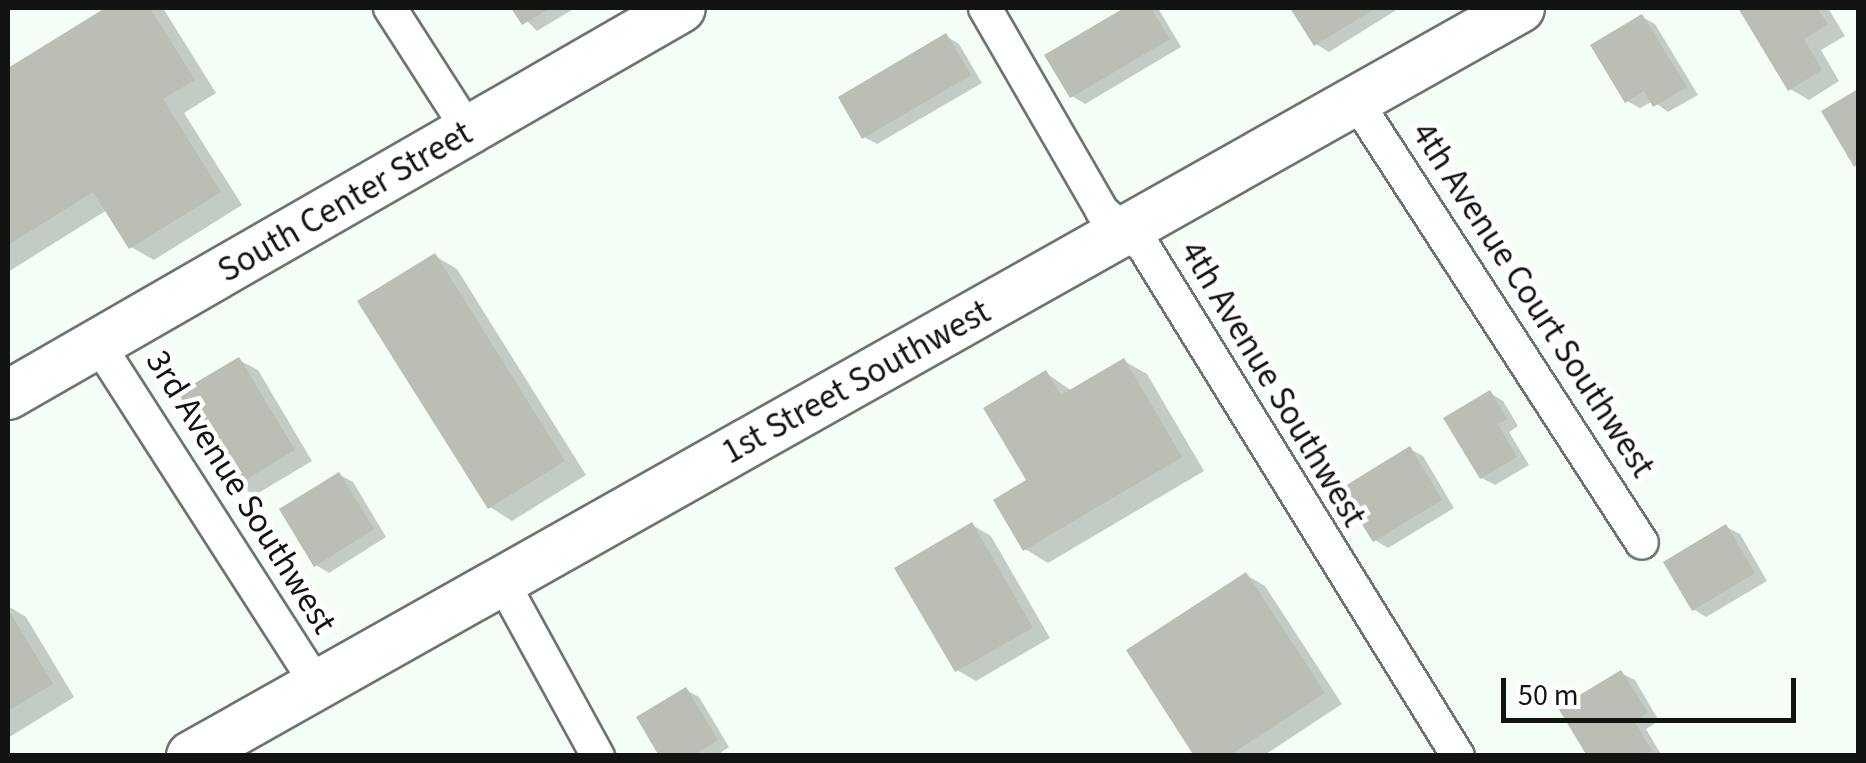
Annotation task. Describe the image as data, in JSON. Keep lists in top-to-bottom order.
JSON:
{
  "streets": {
    "street": [
      "South Center Street",
      "4th Avenue Court Southwest",
      "1st Street Southwest",
      "4th Avenue Southwest",
      "3rd Avenue Southwest"
    ]
  },
  "crossings": [
    ["South Center Street", "3rd Avenue Southwest"],
    ["4th Avenue Court Southwest", "1st Street Southwest"],
    ["1st Street Southwest", "4th Avenue Southwest"],
    ["1st Street Southwest", "3rd Avenue Southwest"]
  ],
  "scale_bar": "50 m"
}
